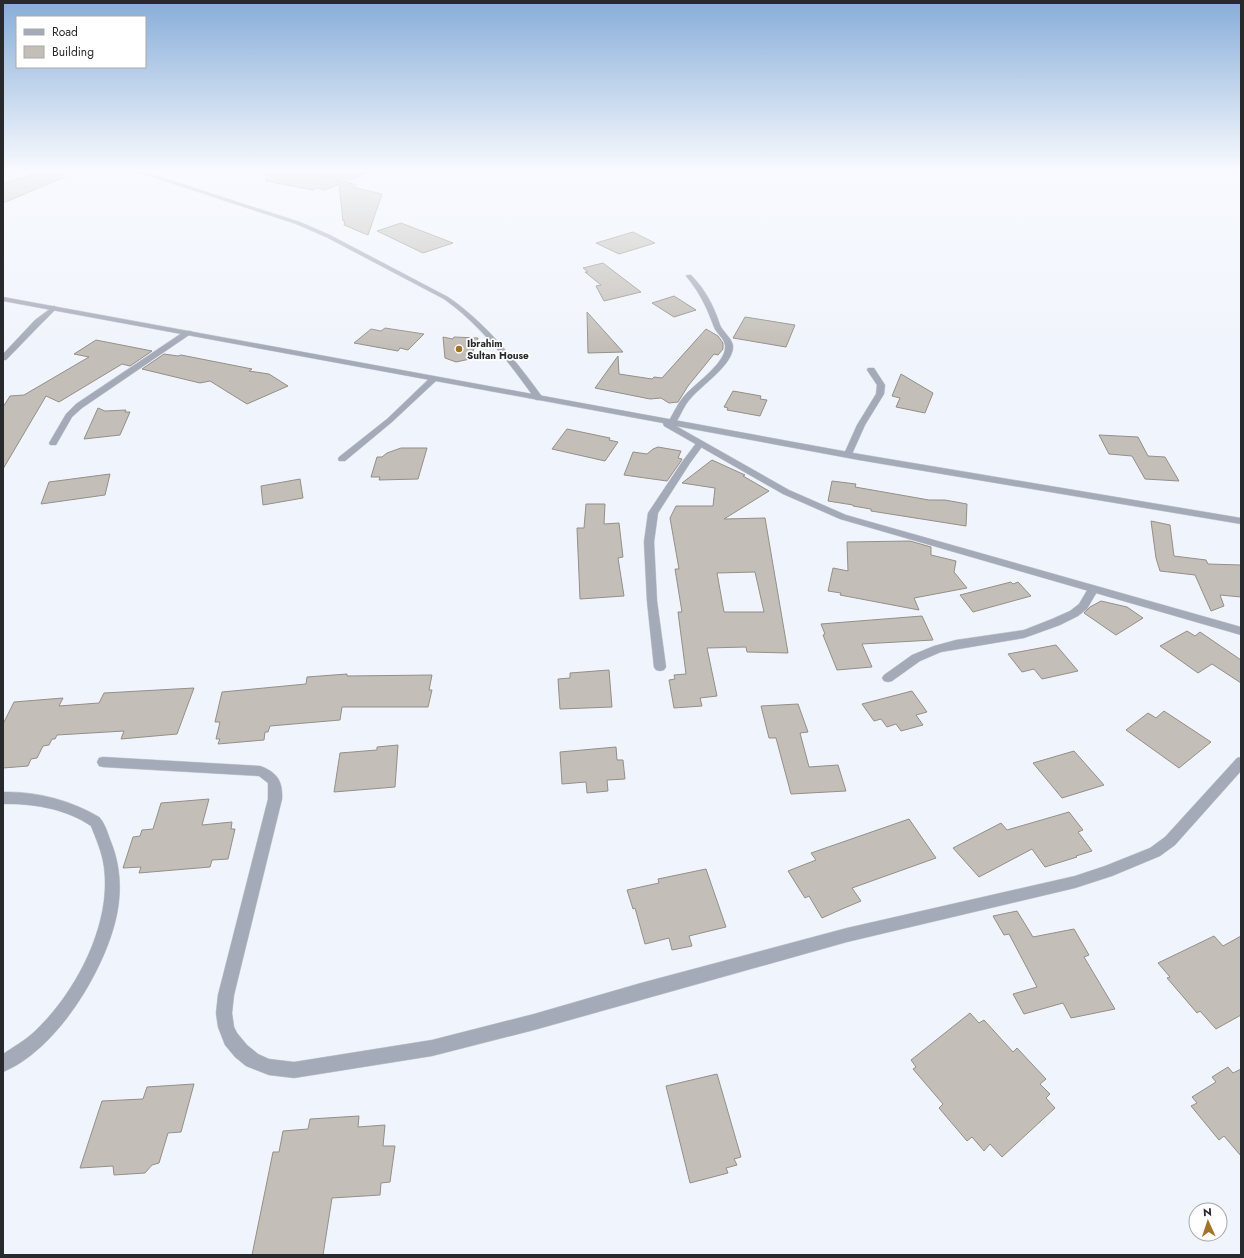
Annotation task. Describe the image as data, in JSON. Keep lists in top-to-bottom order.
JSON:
{
  "places": ["Ibrahim Sultan House"],
  "legend": ["Road", "Building"],
  "north": "top"
}
